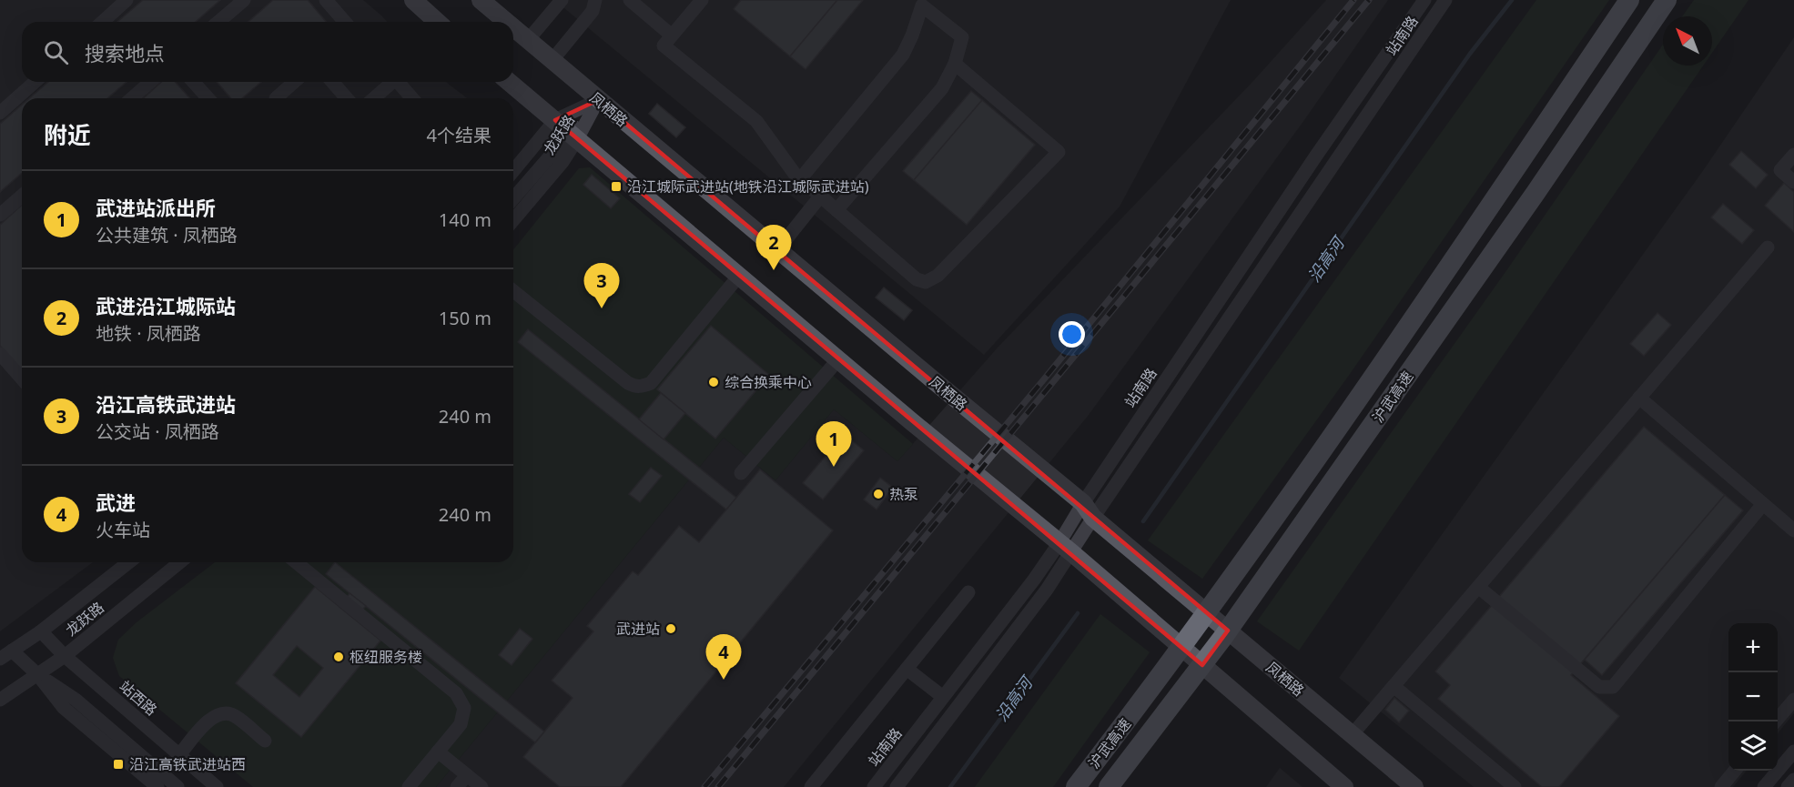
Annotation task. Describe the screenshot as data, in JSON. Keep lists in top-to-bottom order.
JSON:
{
  "streets": {
    "highway": ["沪武高速"],
    "main road": ["凤栖路"],
    "street": ["站南路", "龙跃路", "站西路"]
  },
  "crossings": [
    ["站南路", "凤栖路"],
    ["凤栖路", "龙跃路"],
    ["龙跃路", "站西路"]
  ],
  "water": ["沿高河"],
  "places": {
    "transit": ["沿江城际武进站(地铁沿江城际武进站)", "沿江高铁武进站西"],
    "other": [
      "综合换乘中心",
      "热泵",
      "武进站",
      "枢纽服务楼"
    ]
  },
  "north": "top left",
  "page": {
    "search": "搜索地点",
    "heading": ["附近", "4个结果"],
    "list": [
      {
        "mark": "1",
        "name": "武进站派出所",
        "note": "公共建筑 · 凤栖路",
        "value": "140 m"
      },
      {
        "mark": "2",
        "name": "武进沿江城际站",
        "note": "地铁 · 凤栖路",
        "value": "150 m"
      },
      {
        "mark": "3",
        "name": "沿江高铁武进站",
        "note": "公交站 · 凤栖路",
        "value": "240 m"
      },
      {
        "mark": "4",
        "name": "武进",
        "note": "火车站",
        "value": "240 m"
      }
    ],
    "pins": [
      "2",
      "3",
      "1",
      "4"
    ],
    "map_buttons": ["+", "−"]
  }
}
